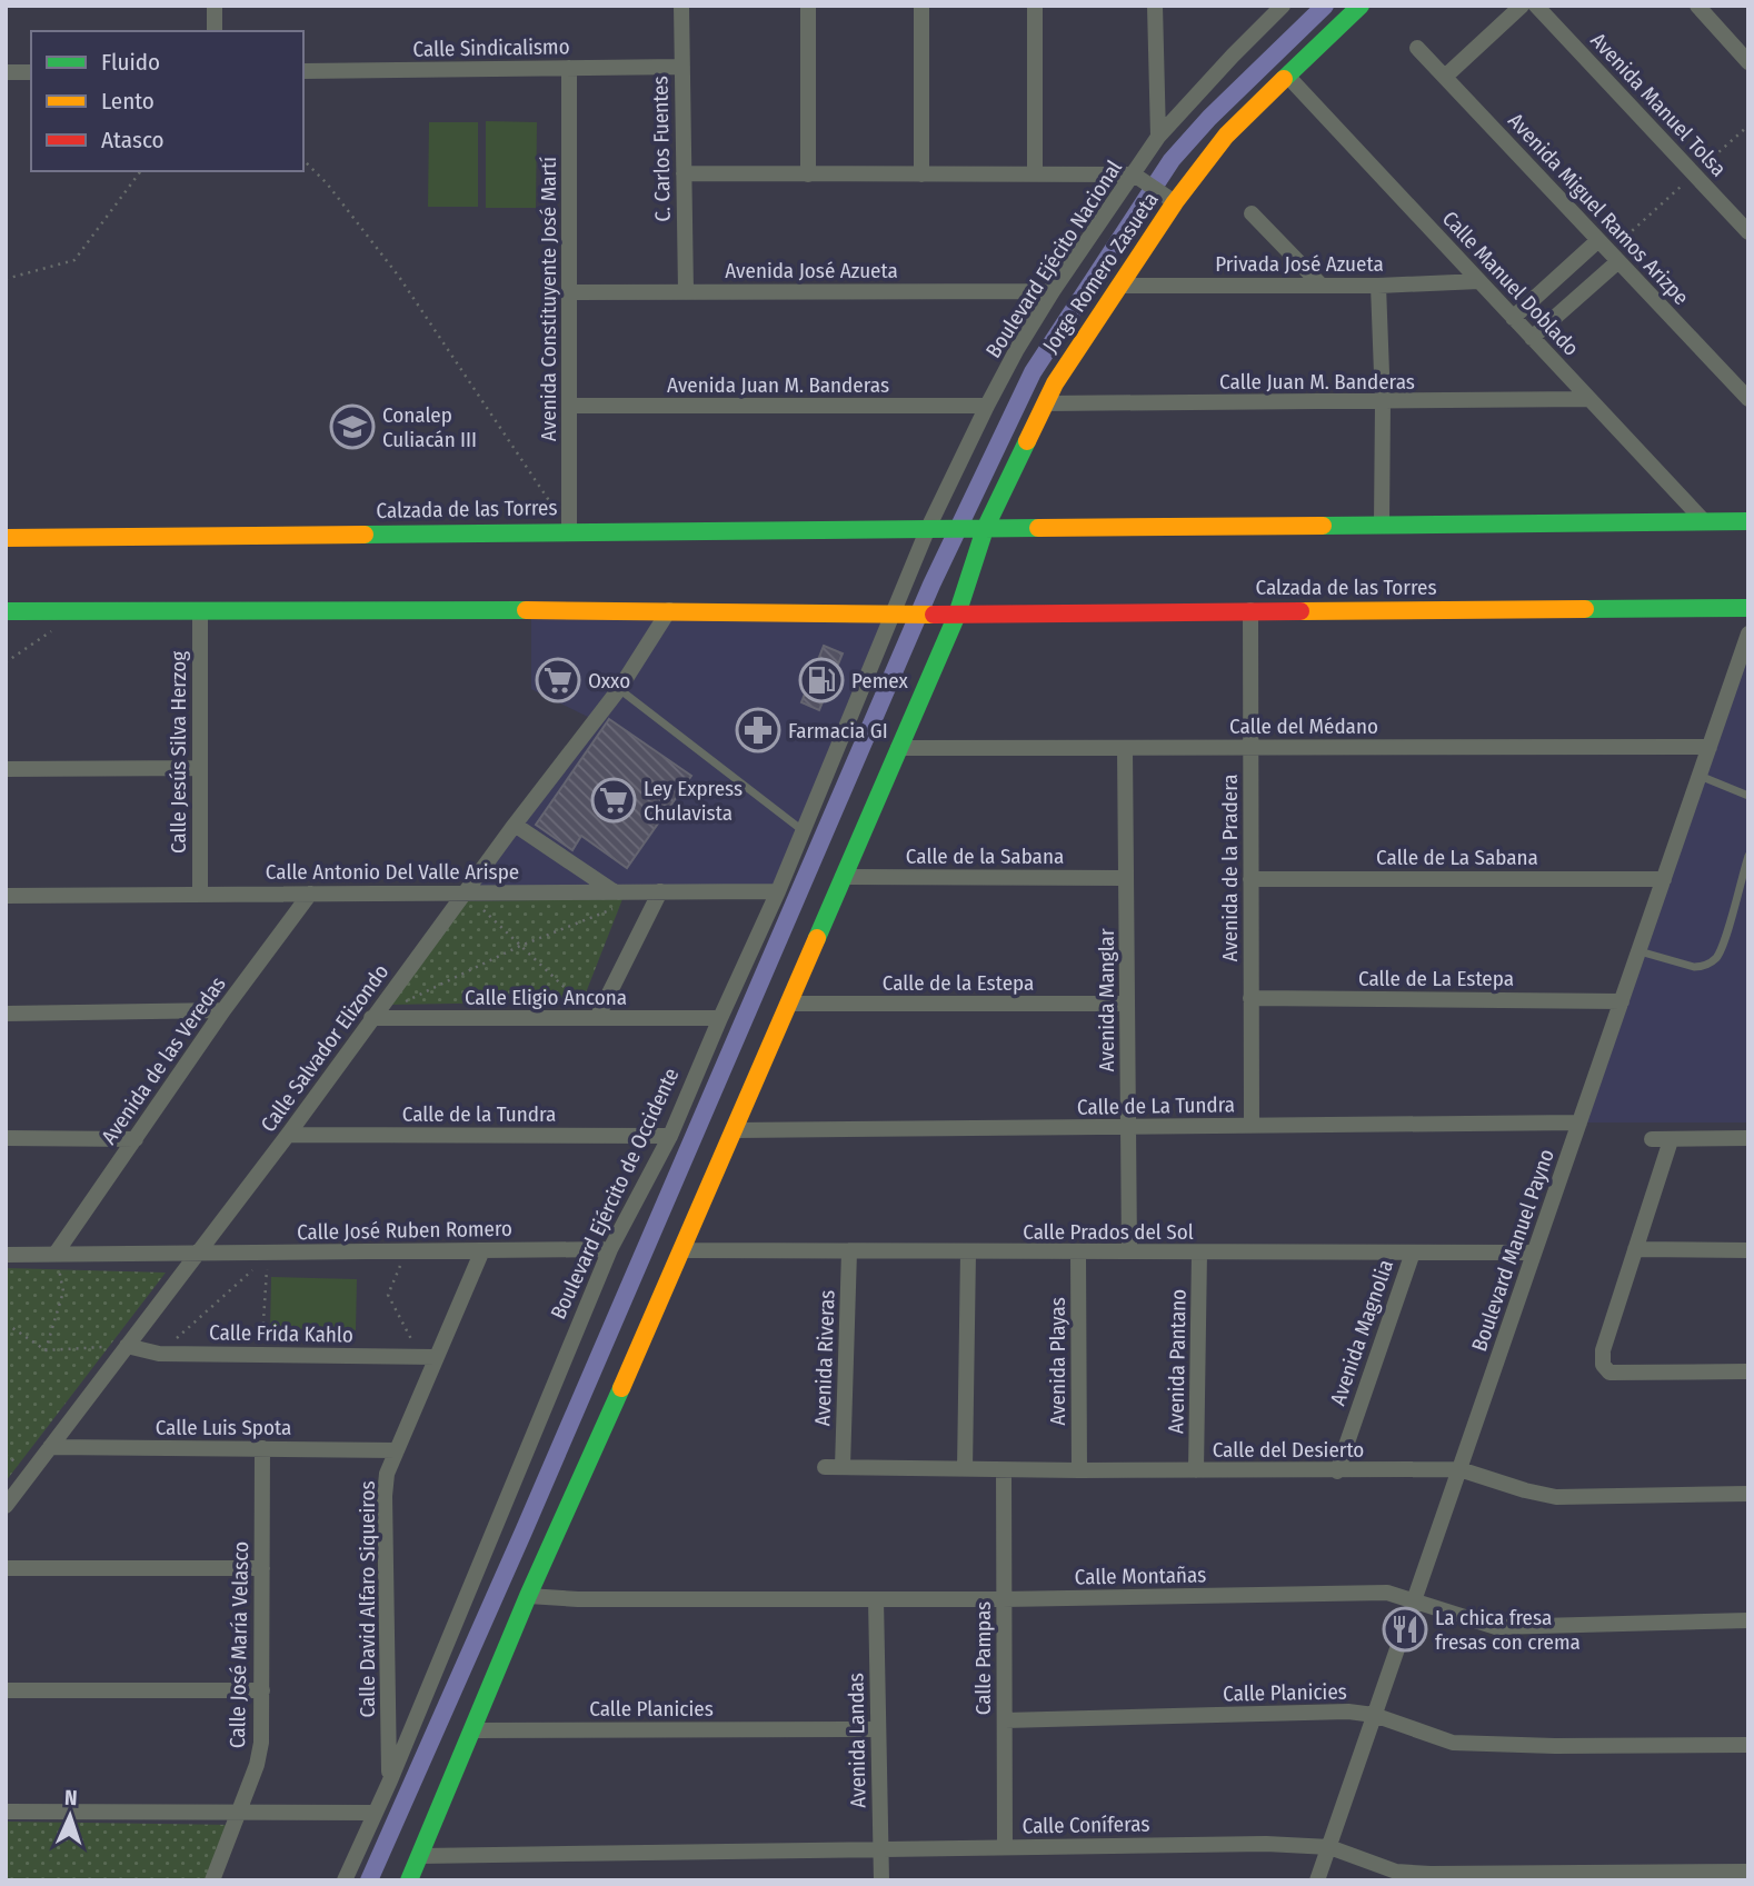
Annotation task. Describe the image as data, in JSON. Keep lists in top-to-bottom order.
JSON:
{
  "streets": {
    "main road": ["Jorge Romero Zasueta", "Calzada de las Torres"],
    "street": [
      "Calle Sindicalismo",
      "Avenida Manuel Tolsa",
      "C. Carlos Fuentes",
      "Avenida Miguel Ramos Arizpe",
      "Boulevard Ejécito Nacional",
      "Privada José Azueta",
      "Avenida José Azueta",
      "Calle Manuel Doblado",
      "Avenida Constituyente José Martí",
      "Calle Juan M. Banderas",
      "Avenida Juan M. Banderas",
      "Calle del Médano",
      "Calle Jesús Silva Herzog",
      "Calle de la Sabana",
      "Calle de La Sabana",
      "Avenida de la Pradera",
      "Calle Antonio Del Valle Arispe",
      "Calle de La Estepa",
      "Calle de la Estepa",
      "Calle Eligio Ancona",
      "Avenida Manglar",
      "Calle Salvador Elizondo",
      "Avenida de las Veredas",
      "Calle de La Tundra",
      "Calle de la Tundra",
      "Boulevard Ejército de Occidente",
      "Calle José Ruben Romero",
      "Calle Prados del Sol",
      "Boulevard Manuel Payno",
      "Avenida Magnolia",
      "Calle Frida Kahlo",
      "Avenida Riveras",
      "Avenida Playas",
      "Avenida Pantano",
      "Calle Luis Spota",
      "Calle del Desierto",
      "Calle Montañas",
      "Calle David Alfaro Siqueiros",
      "Calle José María Velasco",
      "Calle Pampas",
      "Calle Planicies",
      "Avenida Landas",
      "Calle Coníferas"
    ]
  },
  "crossings": [
    ["Calle Sindicalismo", "C. Carlos Fuentes"],
    ["Calle Sindicalismo", "Avenida Constituyente José Martí"],
    ["C. Carlos Fuentes", "Avenida José Azueta"],
    ["Boulevard Ejécito Nacional", "Avenida José Azueta"],
    ["Boulevard Ejécito Nacional", "Avenida Juan M. Banderas"],
    ["Boulevard Ejécito Nacional", "Calzada de las Torres"],
    ["Boulevard Ejécito Nacional", "Boulevard Ejército de Occidente"],
    ["Privada José Azueta", "Jorge Romero Zasueta"],
    ["Privada José Azueta", "Calle Manuel Doblado"],
    ["Avenida José Azueta", "Avenida Constituyente José Martí"],
    ["Jorge Romero Zasueta", "Calle Manuel Doblado"],
    ["Jorge Romero Zasueta", "Calle Juan M. Banderas"],
    ["Jorge Romero Zasueta", "Calzada de las Torres"],
    ["Calle Manuel Doblado", "Calle Juan M. Banderas"],
    ["Avenida Constituyente José Martí", "Avenida Juan M. Banderas"],
    ["Avenida Constituyente José Martí", "Calzada de las Torres"],
    ["Calzada de las Torres", "Avenida de la Pradera"],
    ["Calzada de las Torres", "Boulevard Ejército de Occidente"],
    ["Calle del Médano", "Avenida de la Pradera"],
    ["Calle del Médano", "Avenida Manglar"],
    ["Calle del Médano", "Boulevard Manuel Payno"],
    ["Calle Jesús Silva Herzog", "Calle Antonio Del Valle Arispe"],
    ["Calle de la Sabana", "Avenida Manglar"],
    ["Calle de La Sabana", "Avenida de la Pradera"],
    ["Calle de La Sabana", "Boulevard Manuel Payno"],
    ["Avenida de la Pradera", "Calle de La Estepa"],
    ["Avenida de la Pradera", "Calle de La Tundra"],
    ["Calle Antonio Del Valle Arispe", "Calle Salvador Elizondo"],
    ["Calle Antonio Del Valle Arispe", "Avenida de las Veredas"],
    ["Calle Antonio Del Valle Arispe", "Boulevard Ejército de Occidente"],
    ["Calle de La Estepa", "Boulevard Manuel Payno"],
    ["Calle de la Estepa", "Avenida Manglar"],
    ["Calle Eligio Ancona", "Calle Salvador Elizondo"],
    ["Calle Eligio Ancona", "Boulevard Ejército de Occidente"],
    ["Avenida Manglar", "Calle de La Tundra"],
    ["Avenida Manglar", "Calle Prados del Sol"],
    ["Calle Salvador Elizondo", "Calle de la Tundra"],
    ["Calle Salvador Elizondo", "Calle José Ruben Romero"],
    ["Calle Salvador Elizondo", "Calle Frida Kahlo"],
    ["Calle Salvador Elizondo", "Calle Luis Spota"],
    ["Avenida de las Veredas", "Calle José Ruben Romero"],
    ["Calle de La Tundra", "Boulevard Manuel Payno"],
    ["Calle de la Tundra", "Boulevard Ejército de Occidente"],
    ["Boulevard Ejército de Occidente", "Calle José Ruben Romero"],
    ["Boulevard Ejército de Occidente", "Calle David Alfaro Siqueiros"],
    ["Calle José Ruben Romero", "Calle David Alfaro Siqueiros"],
    ["Calle Prados del Sol", "Boulevard Manuel Payno"],
    ["Calle Prados del Sol", "Avenida Magnolia"],
    ["Calle Prados del Sol", "Avenida Riveras"],
    ["Calle Prados del Sol", "Avenida Playas"],
    ["Calle Prados del Sol", "Avenida Pantano"],
    ["Boulevard Manuel Payno", "Calle del Desierto"],
    ["Boulevard Manuel Payno", "Calle Montañas"],
    ["Boulevard Manuel Payno", "Calle Planicies"],
    ["Boulevard Manuel Payno", "Calle Coníferas"],
    ["Avenida Magnolia", "Calle del Desierto"],
    ["Calle Frida Kahlo", "Calle David Alfaro Siqueiros"],
    ["Avenida Riveras", "Calle del Desierto"],
    ["Avenida Playas", "Calle del Desierto"],
    ["Avenida Pantano", "Calle del Desierto"],
    ["Calle Luis Spota", "Calle David Alfaro Siqueiros"],
    ["Calle Luis Spota", "Calle José María Velasco"],
    ["Calle del Desierto", "Calle Pampas"],
    ["Calle Montañas", "Calle Pampas"],
    ["Calle Montañas", "Avenida Landas"],
    ["Calle Pampas", "Calle Planicies"],
    ["Calle Pampas", "Calle Coníferas"],
    ["Calle Planicies", "Avenida Landas"],
    ["Avenida Landas", "Calle Coníferas"]
  ],
  "places": {
    "school or university": ["Conalep Culiacán III"],
    "supermarket": ["Oxxo", "Ley Express Chulavista"],
    "fuel station": ["Pemex"],
    "pharmacy": ["Farmacia GI"],
    "restaurant": ["La chica fresa fresas con crema"]
  },
  "legend": ["Fluido", "Lento", "Atasco"],
  "north": "top"
}
